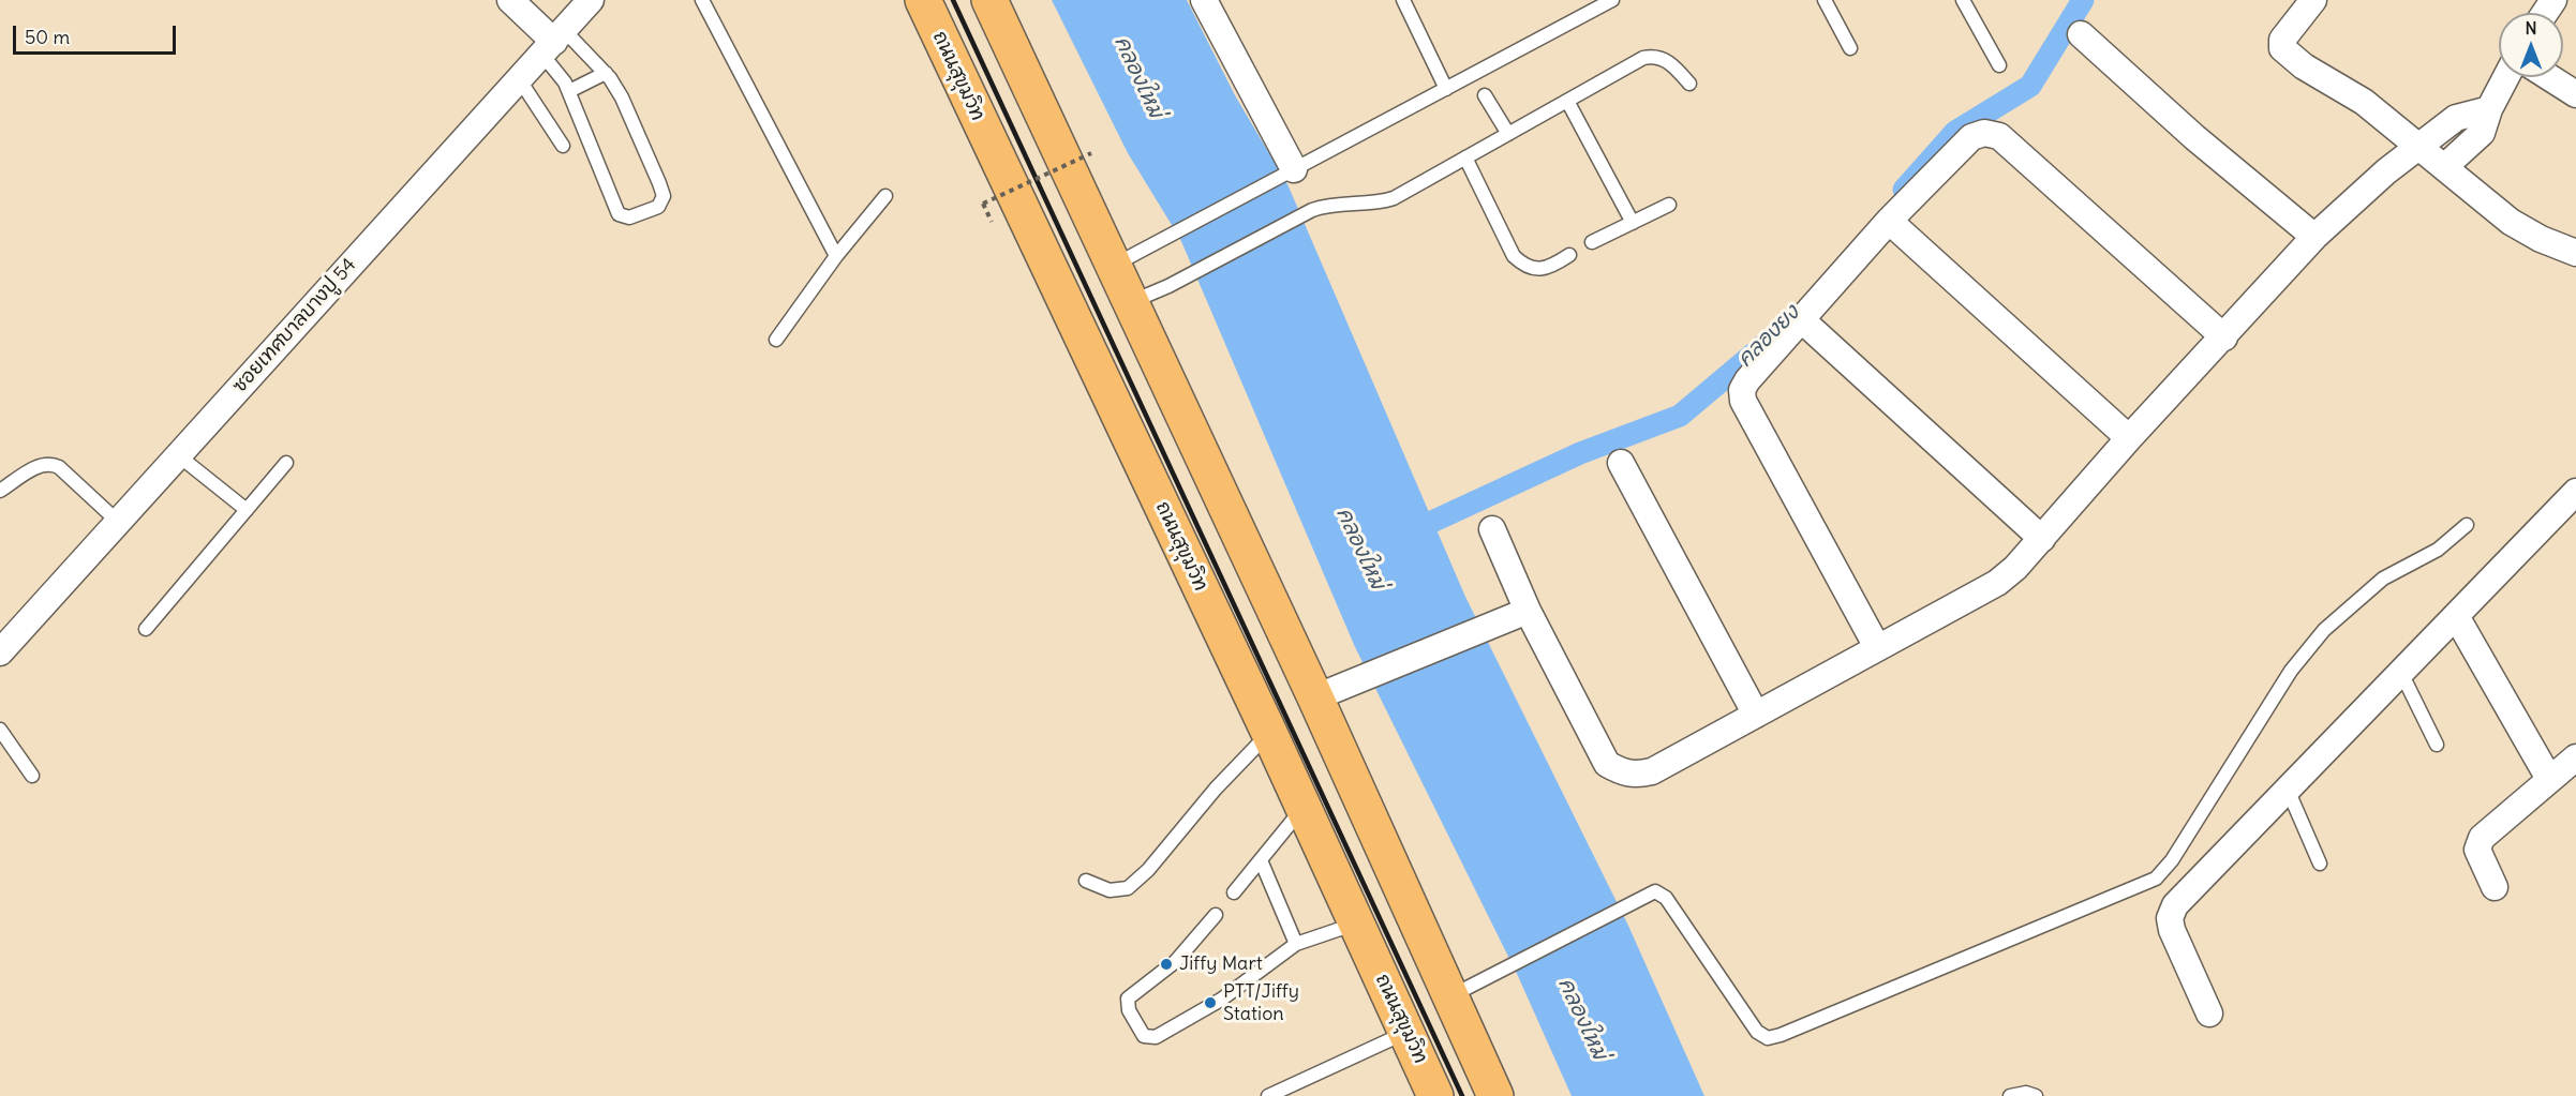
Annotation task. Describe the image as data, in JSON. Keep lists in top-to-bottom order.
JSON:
{
  "streets": {
    "highway": ["ถนนสุขุมวิท"],
    "street": ["ซอยเทศบาลบางปู 54"]
  },
  "water": ["คลองใหม่", "คลองยง"],
  "places": ["Jiffy Mart", "PTT/Jiffy Station"],
  "scale_bar": "50 m",
  "north": "top"
}
